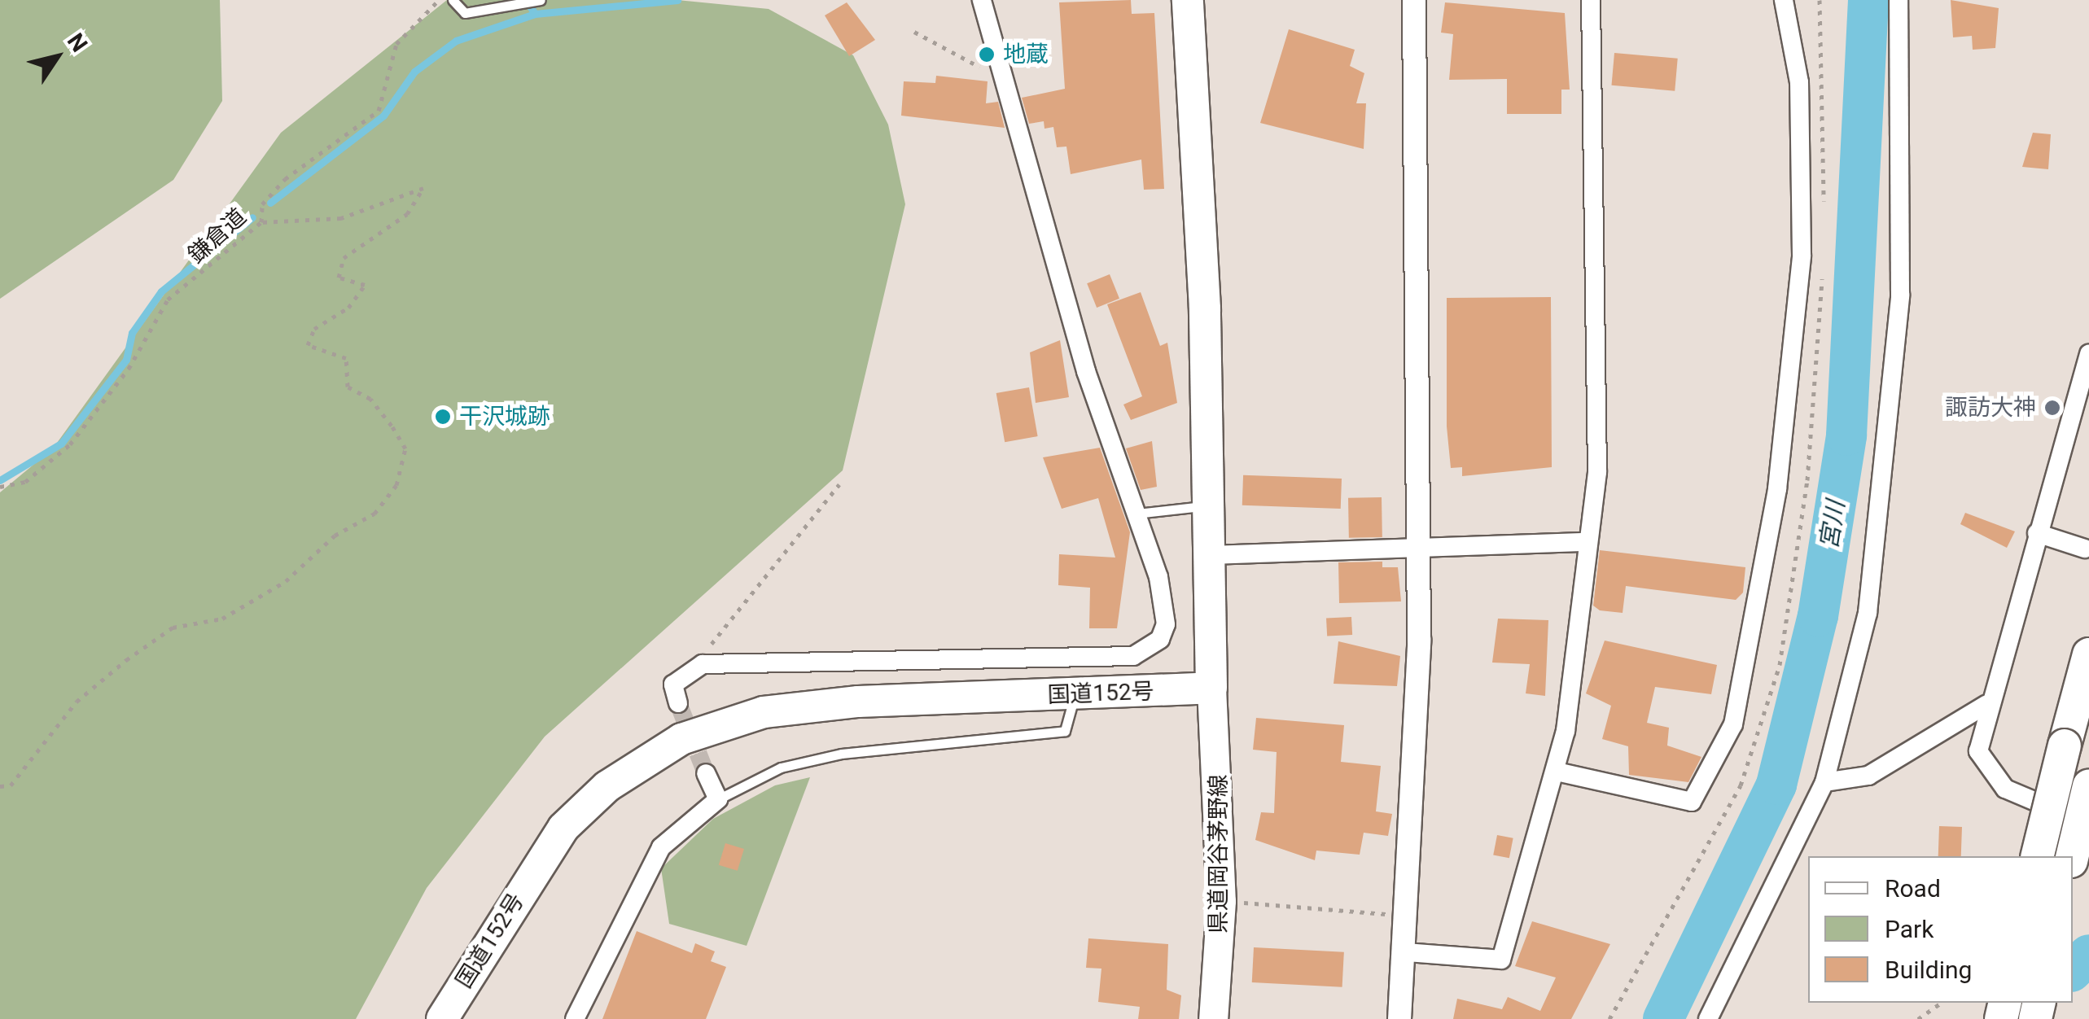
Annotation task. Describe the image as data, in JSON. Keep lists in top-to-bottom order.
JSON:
{
  "streets": {
    "highway": ["国道152号"],
    "main road": ["県道岡谷茅野線"],
    "path": ["鎌倉道"]
  },
  "crossings": [
    ["国道152号", "県道岡谷茅野線"]
  ],
  "water": ["宮川"],
  "places": ["地蔵", "諏訪大神", "干沢城跡"],
  "legend": ["Road", "Park", "Building"],
  "north": "top right"
}
